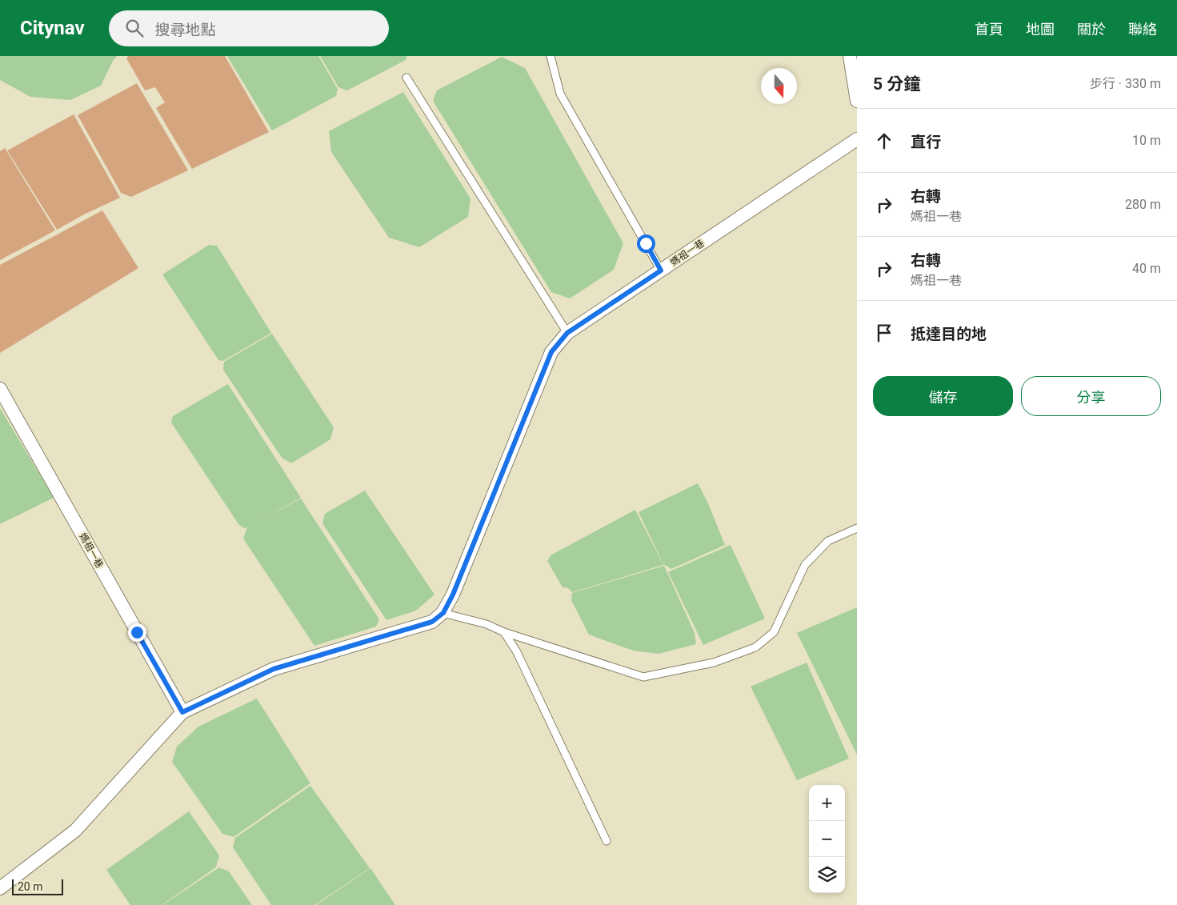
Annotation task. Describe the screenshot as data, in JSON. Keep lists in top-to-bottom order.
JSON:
{
  "streets": {
    "street": ["媽祖一巷"]
  },
  "scale_bar": "20 m",
  "north": "bottom",
  "page": {
    "header": "Citynav",
    "search": "搜尋地點",
    "nav": [
      "首頁",
      "地圖",
      "關於",
      "聯絡"
    ],
    "heading": ["5 分鐘", "步行 · 330 m"],
    "list": [
      ["直行", "10 m"],
      ["右轉", "媽祖一巷", "280 m"],
      ["右轉", "媽祖一巷", "40 m"],
      "抵達目的地"
    ],
    "buttons": ["儲存", "分享"],
    "map_buttons": ["+", "−"],
    "scale": "20 m"
  }
}
